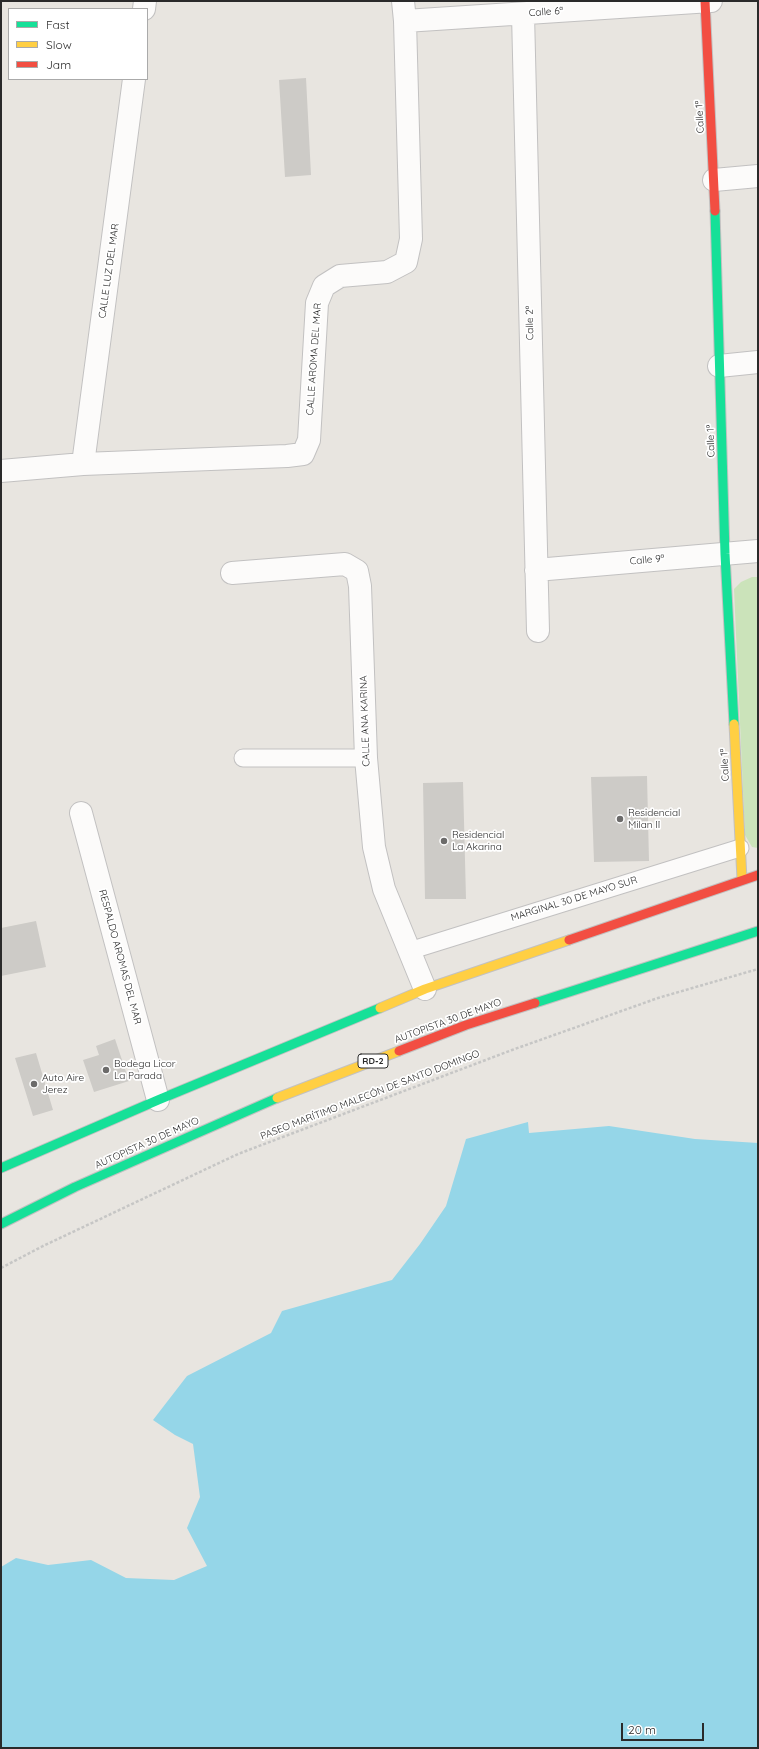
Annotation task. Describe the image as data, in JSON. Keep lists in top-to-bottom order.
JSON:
{
  "streets": {
    "main road": ["Calle 1ª", "AUTOPISTA 30 DE MAYO", "RD-2"],
    "street": [
      "Calle 6ª",
      "CALLE LUZ DEL MAR",
      "Calle 2ª",
      "CALLE AROMA DEL MAR",
      "Calle 9ª",
      "CALLE ANA KARINA",
      "RESPALDO AROMAS DEL MAR"
    ],
    "lane": ["MARGINAL 30 DE MAYO SUR"],
    "path": ["PASEO MARÍTIMO MALECÓN DE SANTO DOMINGO"]
  },
  "crossings": [
    ["Calle 6ª", "Calle 1ª"],
    ["Calle 6ª", "Calle 2ª"],
    ["Calle 6ª", "CALLE AROMA DEL MAR"],
    ["Calle 1ª", "Calle 9ª"],
    ["Calle 1ª", "MARGINAL 30 DE MAYO SUR"],
    ["CALLE LUZ DEL MAR", "CALLE AROMA DEL MAR"],
    ["Calle 2ª", "Calle 9ª"],
    ["CALLE ANA KARINA", "MARGINAL 30 DE MAYO SUR"]
  ],
  "places": [
    "Residencial Milan II",
    "Residencial La Akarina",
    "Bodega Licor La Parada",
    "Auto Aire Jerez"
  ],
  "legend": ["Fast", "Slow", "Jam"],
  "scale_bar": "20 m"
}
